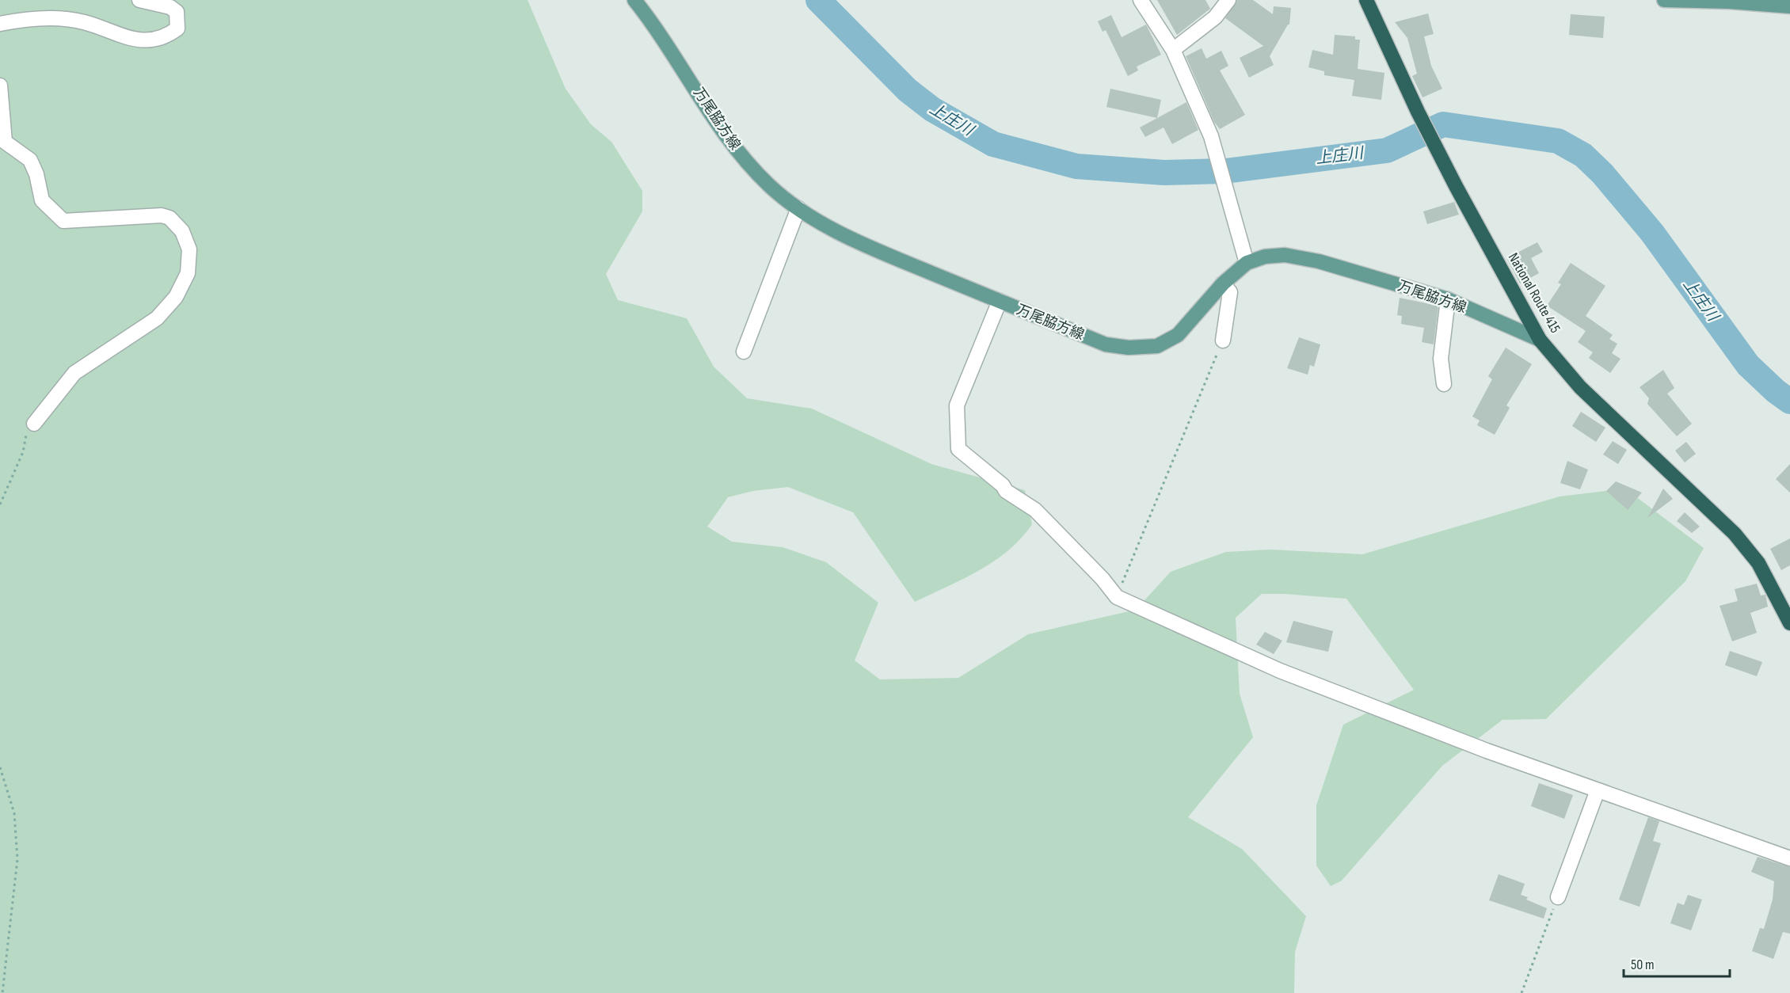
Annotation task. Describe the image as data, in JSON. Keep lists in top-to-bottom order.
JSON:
{
  "streets": {
    "highway": ["National Route 415"],
    "main road": ["万尾脇方線"]
  },
  "crossings": [
    ["万尾脇方線", "National Route 415"]
  ],
  "water": ["上庄川"],
  "scale_bar": "50 m"
}
